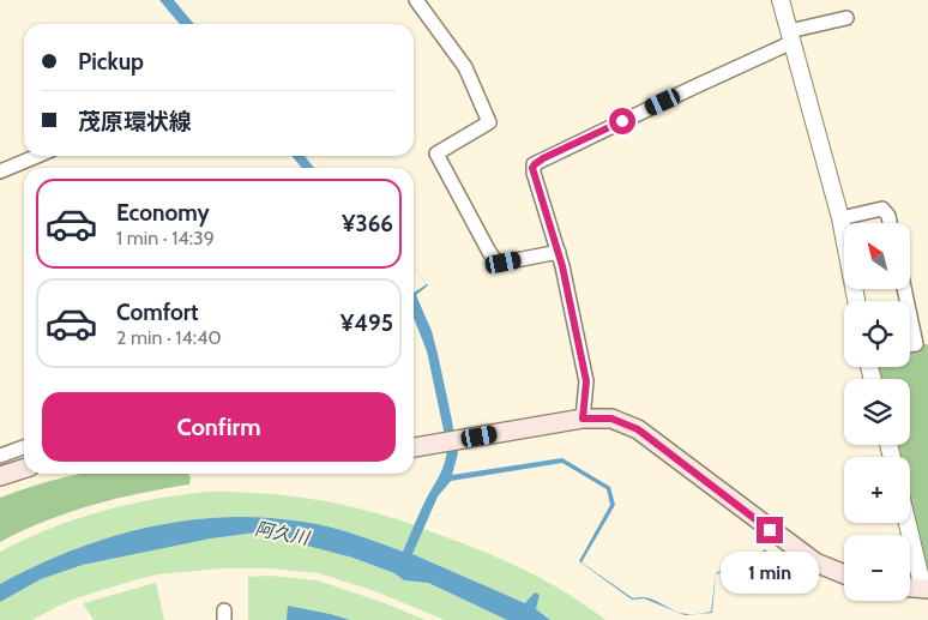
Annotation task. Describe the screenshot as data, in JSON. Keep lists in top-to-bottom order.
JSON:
{
  "water": ["阿久川"],
  "north": "top left",
  "page": {
    "banner": ["Pickup", "茂原環状線"],
    "list": [
      {
        "name": "Economy",
        "note": "1 min · 14:39",
        "value": "¥366"
      },
      {
        "name": "Comfort",
        "note": "2 min · 14:40",
        "value": "¥495"
      }
    ],
    "map_buttons": ["+", "−"],
    "buttons": "Confirm",
    "bubble": "1 min"
  }
}
